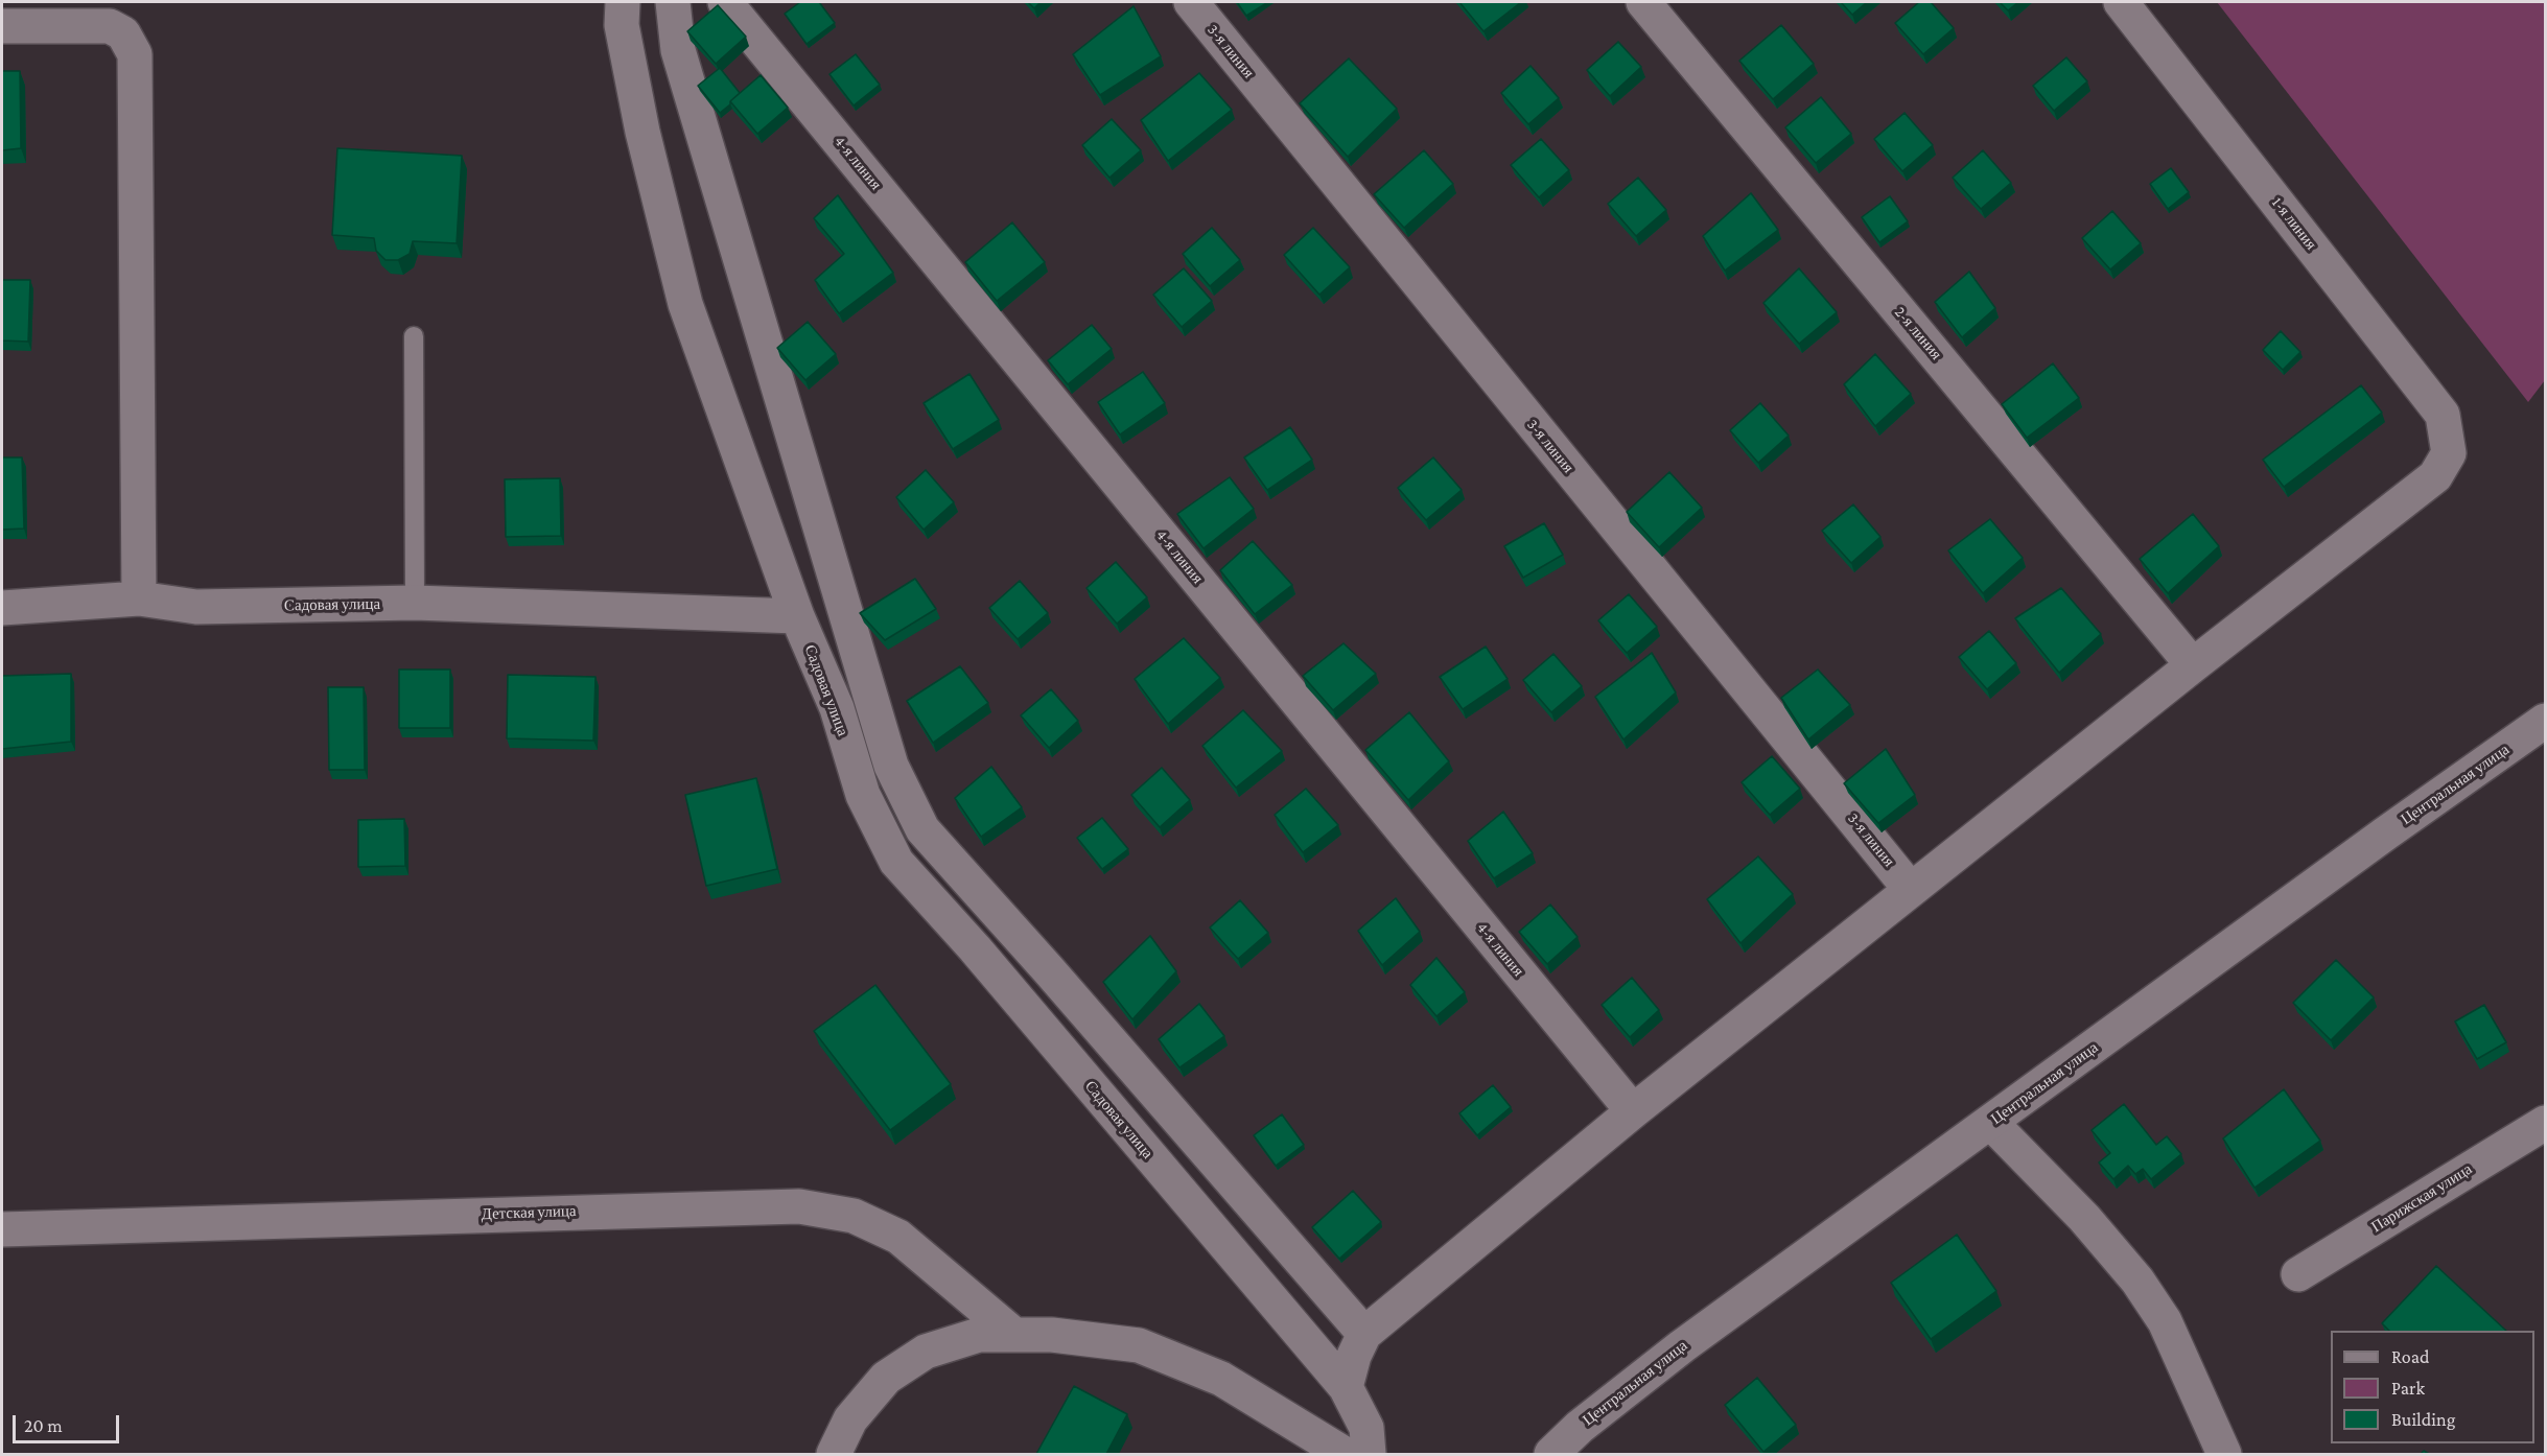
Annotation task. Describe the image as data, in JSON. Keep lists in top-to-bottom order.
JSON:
{
  "streets": {
    "street": [
      "3-я линия",
      "4-я линия",
      "1-я линия",
      "2-я линия",
      "Садовая улица",
      "Центральная улица",
      "Парижская улица",
      "Детская улица"
    ]
  },
  "crossings": [
    ["1-я линия", "2-я линия"]
  ],
  "legend": ["Road", "Park", "Building"],
  "scale_bar": "20 m"
}
